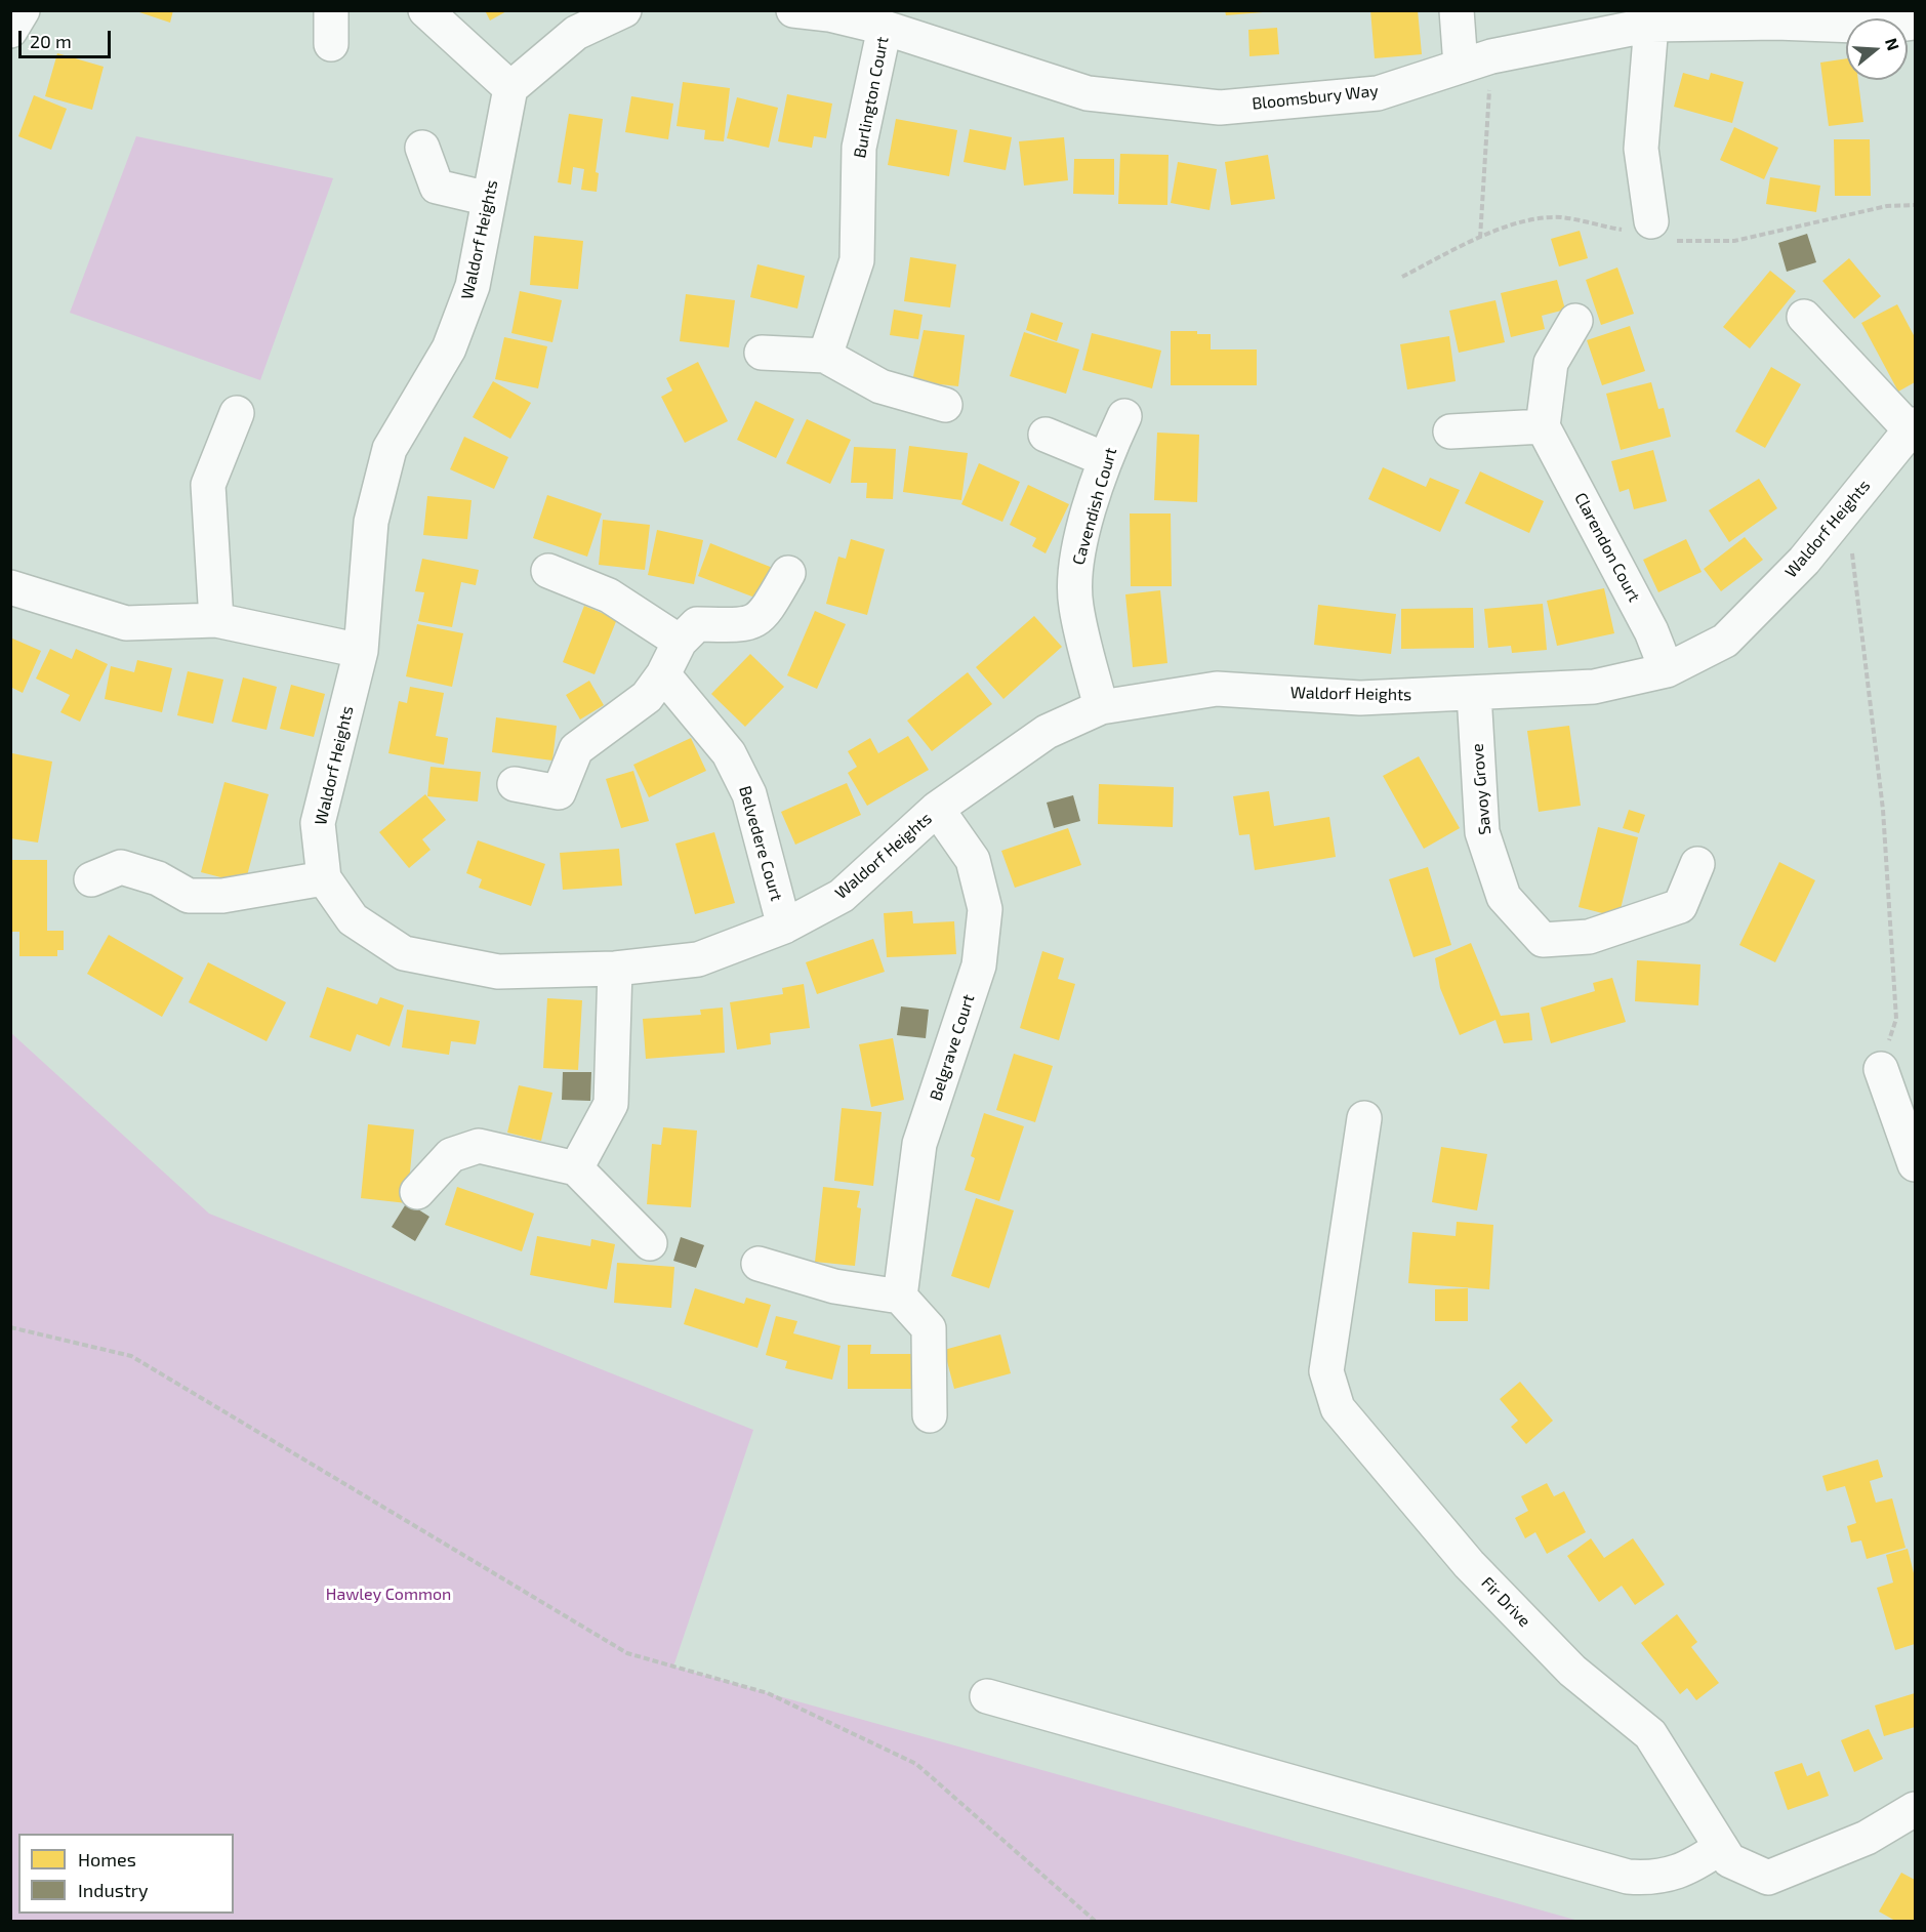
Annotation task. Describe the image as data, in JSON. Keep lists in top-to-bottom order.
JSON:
{
  "streets": {
    "street": [
      "Burlington Court",
      "Bloomsbury Way",
      "Waldorf Heights",
      "Cavendish Court",
      "Clarendon Court",
      "Savoy Grove",
      "Belvedere Court",
      "Belgrave Court",
      "Fir Drive"
    ]
  },
  "crossings": [
    ["Burlington Court", "Bloomsbury Way"],
    ["Waldorf Heights", "Cavendish Court"],
    ["Waldorf Heights", "Clarendon Court"],
    ["Waldorf Heights", "Savoy Grove"],
    ["Waldorf Heights", "Belvedere Court"],
    ["Waldorf Heights", "Belgrave Court"]
  ],
  "parks": ["Hawley Common"],
  "legend": ["Homes", "Industry"],
  "scale_bar": "20 m",
  "north": "right"
}
